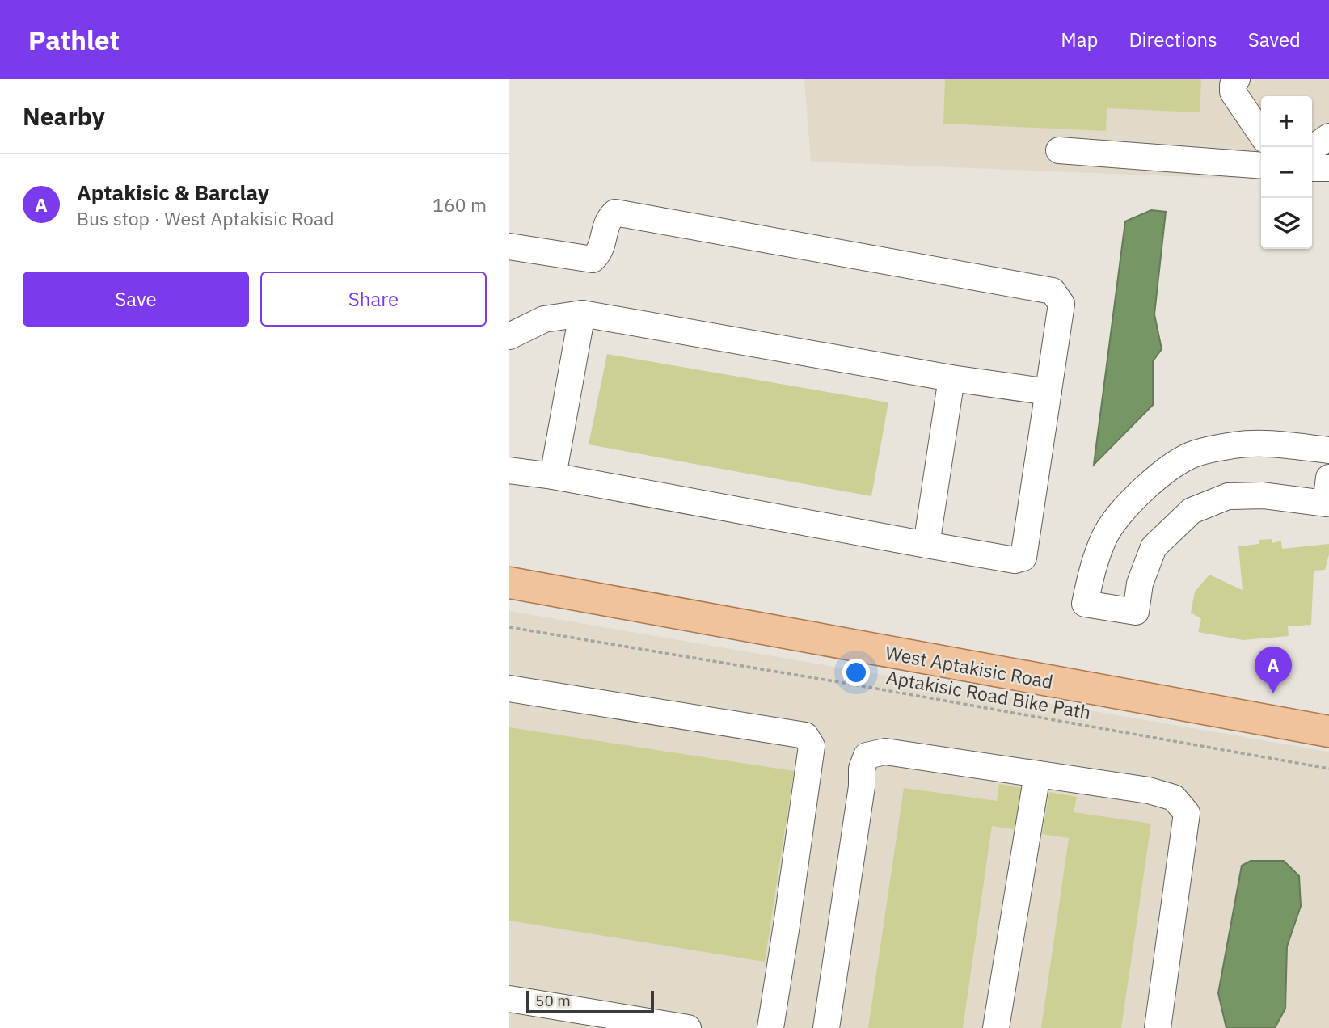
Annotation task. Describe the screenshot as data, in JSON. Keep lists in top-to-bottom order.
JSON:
{
  "streets": {
    "main road": ["West Aptakisic Road"],
    "path": ["Aptakisic Road Bike Path"]
  },
  "scale_bar": "50 m",
  "page": {
    "header": "Pathlet",
    "nav": ["Map", "Directions", "Saved"],
    "heading": "Nearby",
    "map_buttons": ["+", "−"],
    "list": [
      {
        "mark": "A",
        "name": "Aptakisic & Barclay",
        "note": "Bus stop · West Aptakisic Road",
        "value": "160 m"
      }
    ],
    "buttons": ["Save", "Share"],
    "pins": "A",
    "scale": "50 m"
  }
}
